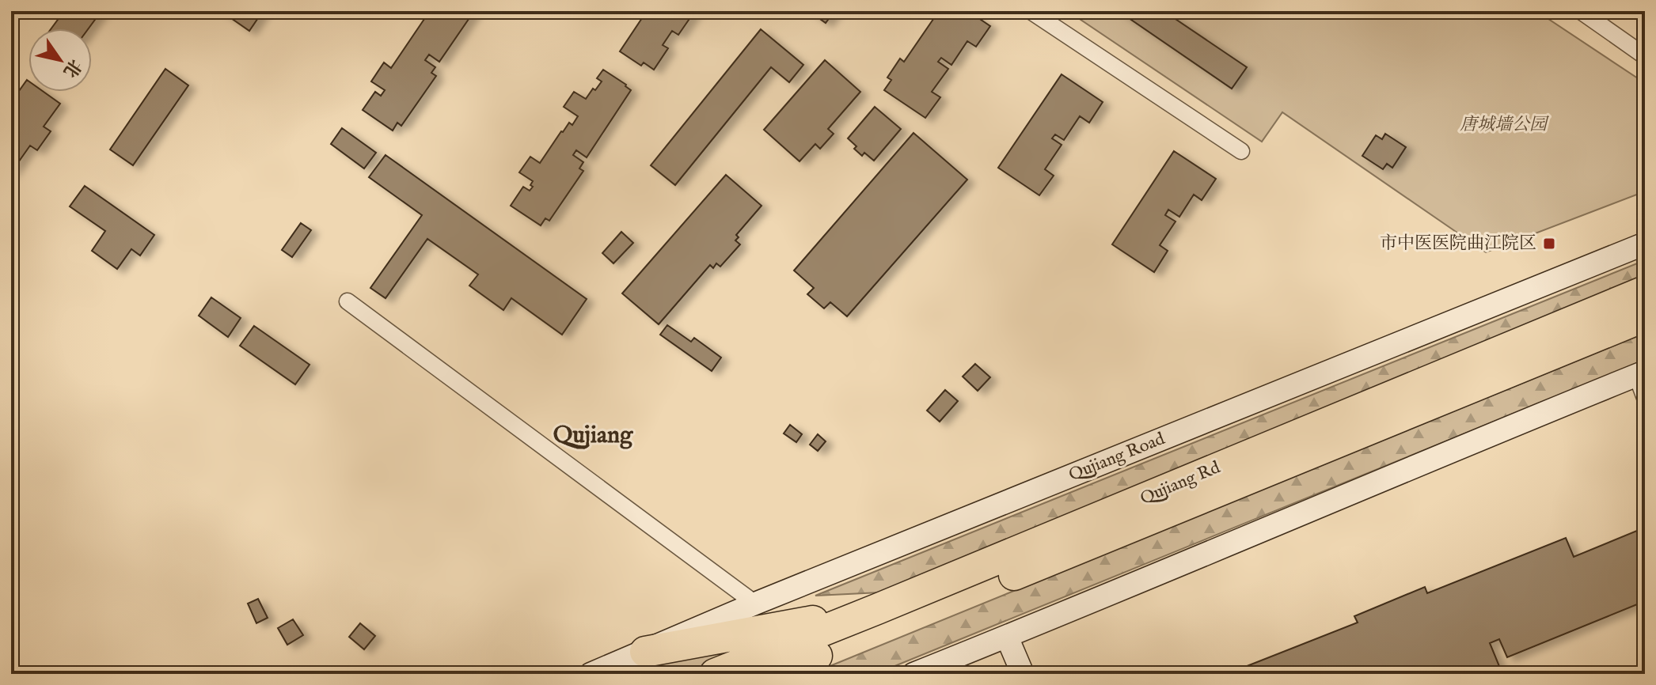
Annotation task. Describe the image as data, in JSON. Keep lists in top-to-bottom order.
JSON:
{
  "streets": {
    "highway": ["Qujiang Rd"],
    "main road": ["Qujiang Road"]
  },
  "districts": ["Qujiang"],
  "parks": ["唐城墙公园"],
  "places": {
    "transit": ["市中医医院曲江院区"]
  },
  "north": "bottom right"
}
